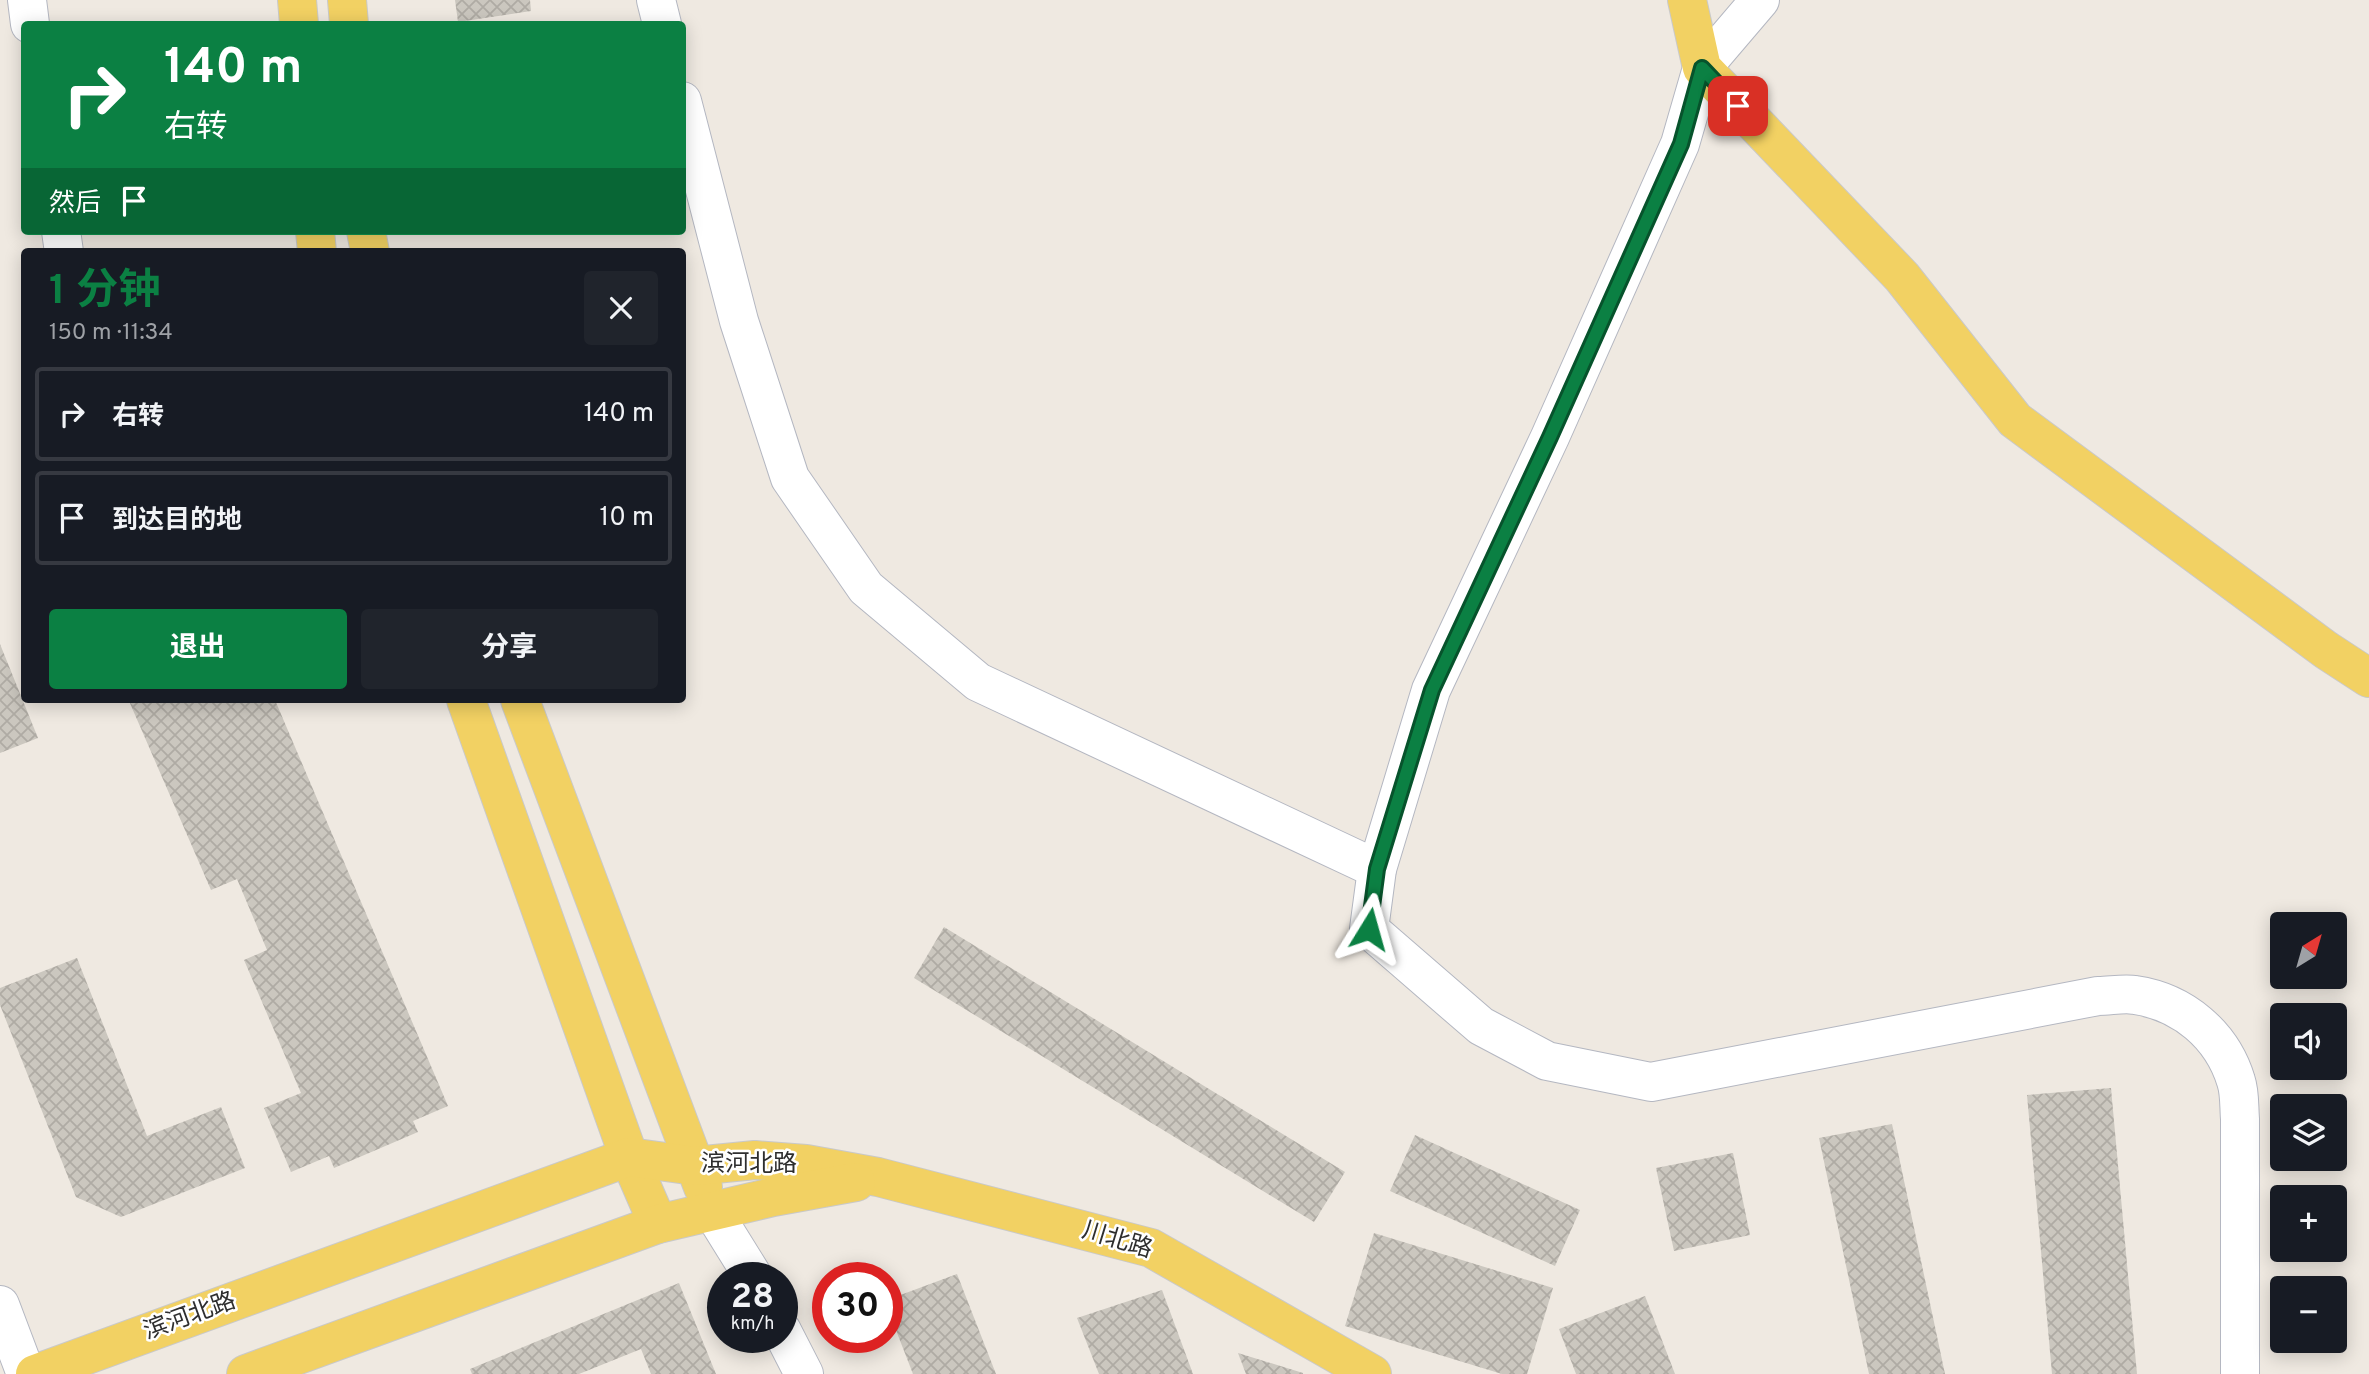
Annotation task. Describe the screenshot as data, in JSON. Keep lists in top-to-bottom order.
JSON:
{
  "streets": {
    "main road": ["滨河北路", "川北路"]
  },
  "crossings": [
    ["滨河北路", "川北路"]
  ],
  "north": "top right",
  "page": {
    "turn": ["140 m", "右转"],
    "then": "然后",
    "heading": ["1 分钟", "150 m · 11:34"],
    "list": [
      {
        "name": "右转",
        "value": "140 m"
      },
      {
        "name": "到达目的地",
        "value": "10 m"
      }
    ],
    "buttons": ["退出", "分享"],
    "map_buttons": ["+", "−"],
    "speed": "28 km/h",
    "limit": "30"
  }
}
